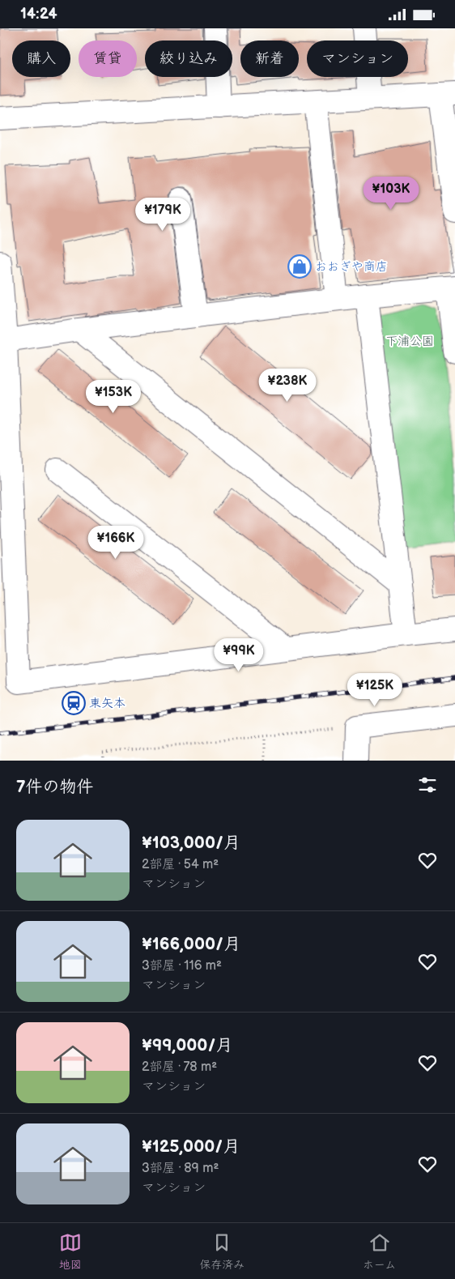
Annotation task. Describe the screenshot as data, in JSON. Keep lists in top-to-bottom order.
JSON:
{
  "parks": ["下浦公園"],
  "places": {
    "shop": ["おおぎや商店"],
    "station": ["東矢本"]
  },
  "page": {
    "status": "14:24",
    "chip": [
      "購入",
      "賃貸",
      "絞り込み",
      "新着",
      "マンション"
    ],
    "price": [
      "¥103K",
      "¥179K",
      "¥238K",
      "¥153K",
      "¥166K",
      "¥99K",
      "¥125K"
    ],
    "heading": "7件の物件",
    "list": [
      {
        "name": "¥103,000/月",
        "note": "2部屋 · 54 m² · マンション"
      },
      {
        "name": "¥166,000/月",
        "note": "3部屋 · 116 m² · マンション"
      },
      {
        "name": "¥99,000/月",
        "note": "2部屋 · 78 m² · マンション"
      },
      {
        "name": "¥125,000/月",
        "note": "3部屋 · 89 m² · マンション"
      }
    ],
    "tabs": ["地図", "保存済み", "ホーム"]
  }
}
